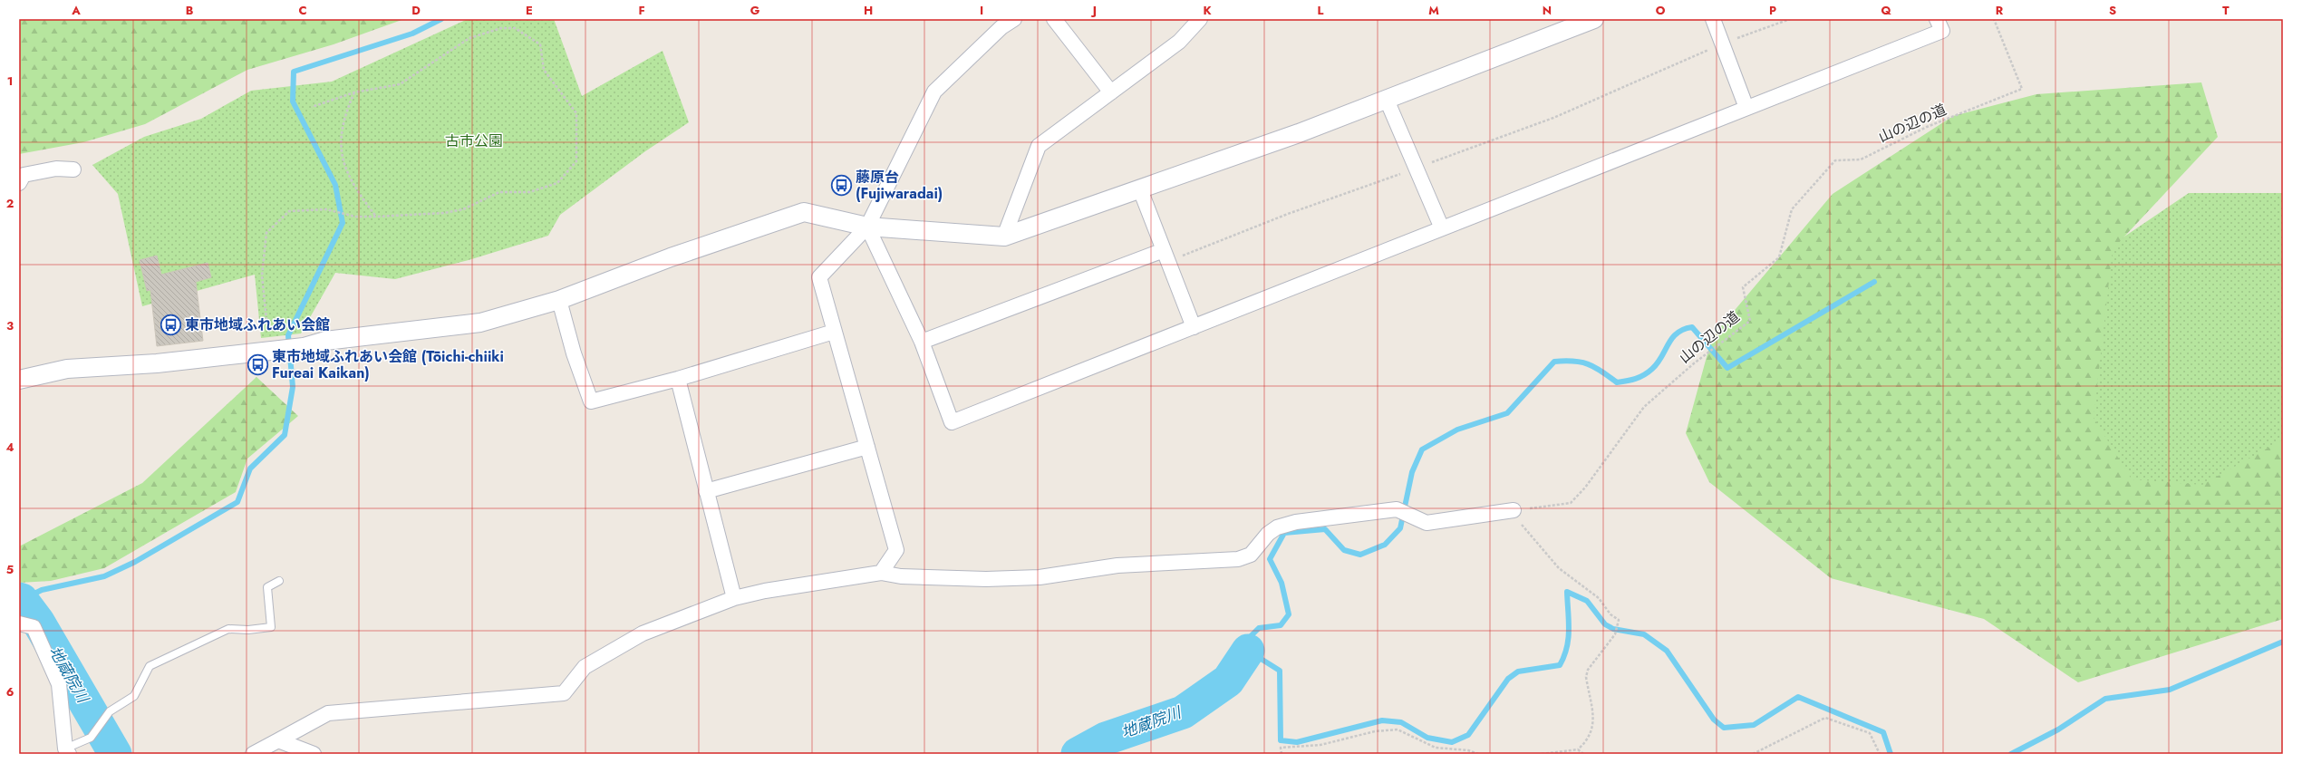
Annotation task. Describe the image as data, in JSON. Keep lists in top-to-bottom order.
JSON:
{
  "streets": {
    "path": ["山の辺の道"]
  },
  "water": ["地蔵院川"],
  "parks": ["古市公園"],
  "places": {
    "bus stop": ["藤原台 (Fujiwaradai)", "東市地域ふれあい会館", "東市地域ふれあい会館 (Tōichi-chiiki Fureai Kaikan)"]
  },
  "grid": {
    "columns": [
      "A",
      "B",
      "C",
      "D",
      "E",
      "F",
      "G",
      "H",
      "I",
      "J",
      "K",
      "L",
      "M",
      "N",
      "O",
      "P",
      "Q",
      "R",
      "S",
      "T"
    ],
    "rows": [
      "1",
      "2",
      "3",
      "4",
      "5",
      "6"
    ]
  }
}
